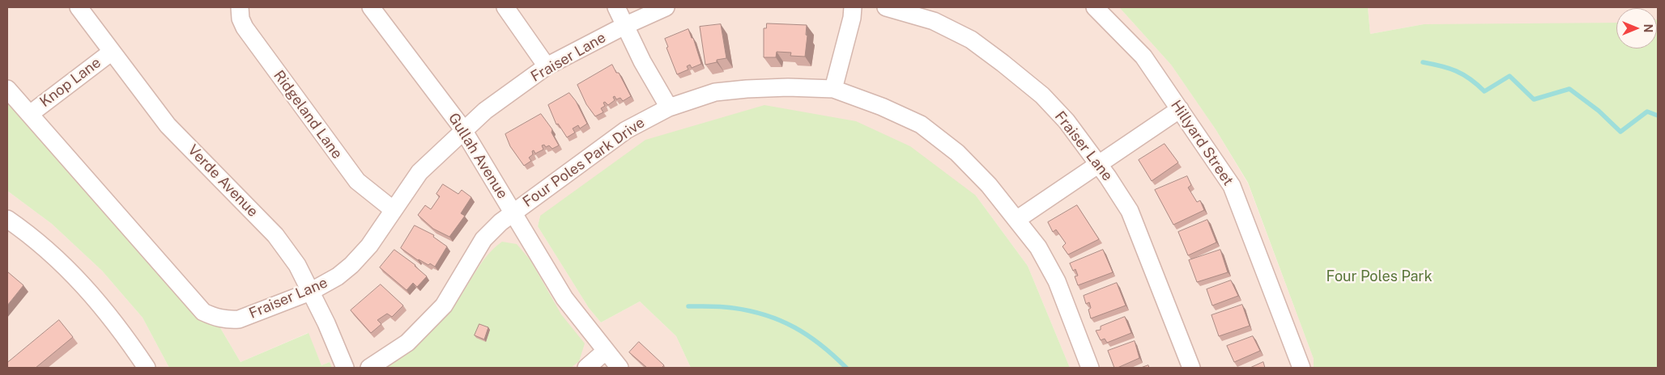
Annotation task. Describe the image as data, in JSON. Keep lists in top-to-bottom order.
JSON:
{
  "streets": {
    "street": [
      "Fraiser Lane",
      "Knop Lane",
      "Ridgeland Lane",
      "Hillyard Street",
      "Gullah Avenue",
      "Four Poles Park Drive",
      "Verde Avenue"
    ]
  },
  "crossings": [
    ["Fraiser Lane", "Knop Lane"],
    ["Fraiser Lane", "Ridgeland Lane"],
    ["Fraiser Lane", "Gullah Avenue"],
    ["Fraiser Lane", "Verde Avenue"],
    ["Knop Lane", "Verde Avenue"],
    ["Gullah Avenue", "Four Poles Park Drive"]
  ],
  "parks": ["Four Poles Park"],
  "north": "right"
}
